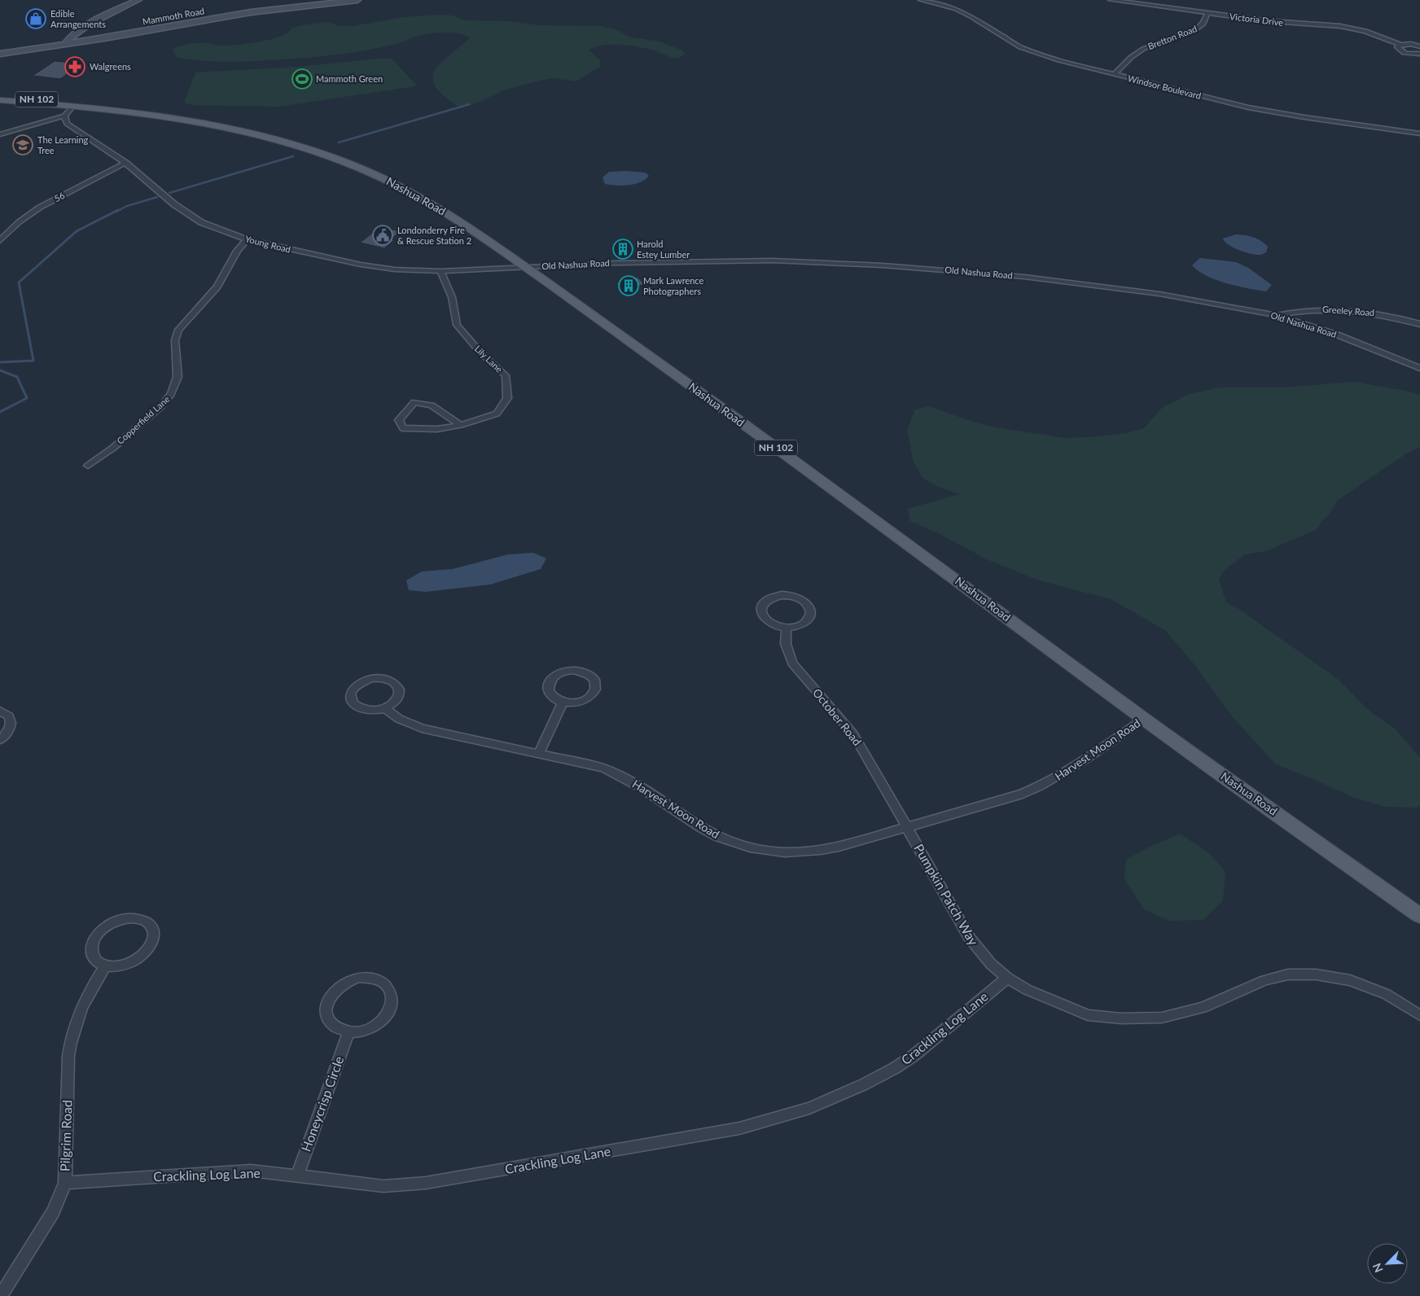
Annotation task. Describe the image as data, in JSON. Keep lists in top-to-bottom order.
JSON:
{
  "streets": {
    "main road": ["Mammoth Road", "NH 102", "Nashua Road"],
    "street": [
      "Victoria Drive",
      "Bretton Road",
      "Windsor Boulevard",
      "56",
      "Young Road",
      "Old Nashua Road",
      "Greeley Road",
      "Lily Lane",
      "Copperfield Lane",
      "October Road",
      "Harvest Moon Road",
      "Pumpkin Patch Way",
      "Crackling Log Lane",
      "Honeycrisp Circle",
      "Pilgrim Road"
    ]
  },
  "crossings": [
    ["Victoria Drive", "Bretton Road"],
    ["Bretton Road", "Windsor Boulevard"],
    ["Nashua Road", "Young Road"],
    ["Nashua Road", "Old Nashua Road"],
    ["Nashua Road", "Harvest Moon Road"],
    ["56", "Young Road"],
    ["Young Road", "Old Nashua Road"],
    ["Young Road", "Lily Lane"],
    ["Young Road", "Copperfield Lane"],
    ["Old Nashua Road", "Greeley Road"],
    ["October Road", "Harvest Moon Road"],
    ["October Road", "Pumpkin Patch Way"],
    ["Harvest Moon Road", "Pumpkin Patch Way"],
    ["Pumpkin Patch Way", "Crackling Log Lane"],
    ["Crackling Log Lane", "Honeycrisp Circle"],
    ["Crackling Log Lane", "Pilgrim Road"]
  ],
  "places": {
    "shop": ["Edible Arrangements"],
    "pharmacy": ["Walgreens"],
    "sports": ["Mammoth Green"],
    "school or university": ["The Learning Tree"],
    "public building": ["Londonderry Fire & Rescue Station 2"],
    "building": ["Harold Estey Lumber", "Mark Lawrence Photographers"]
  },
  "north": "bottom left"
}
